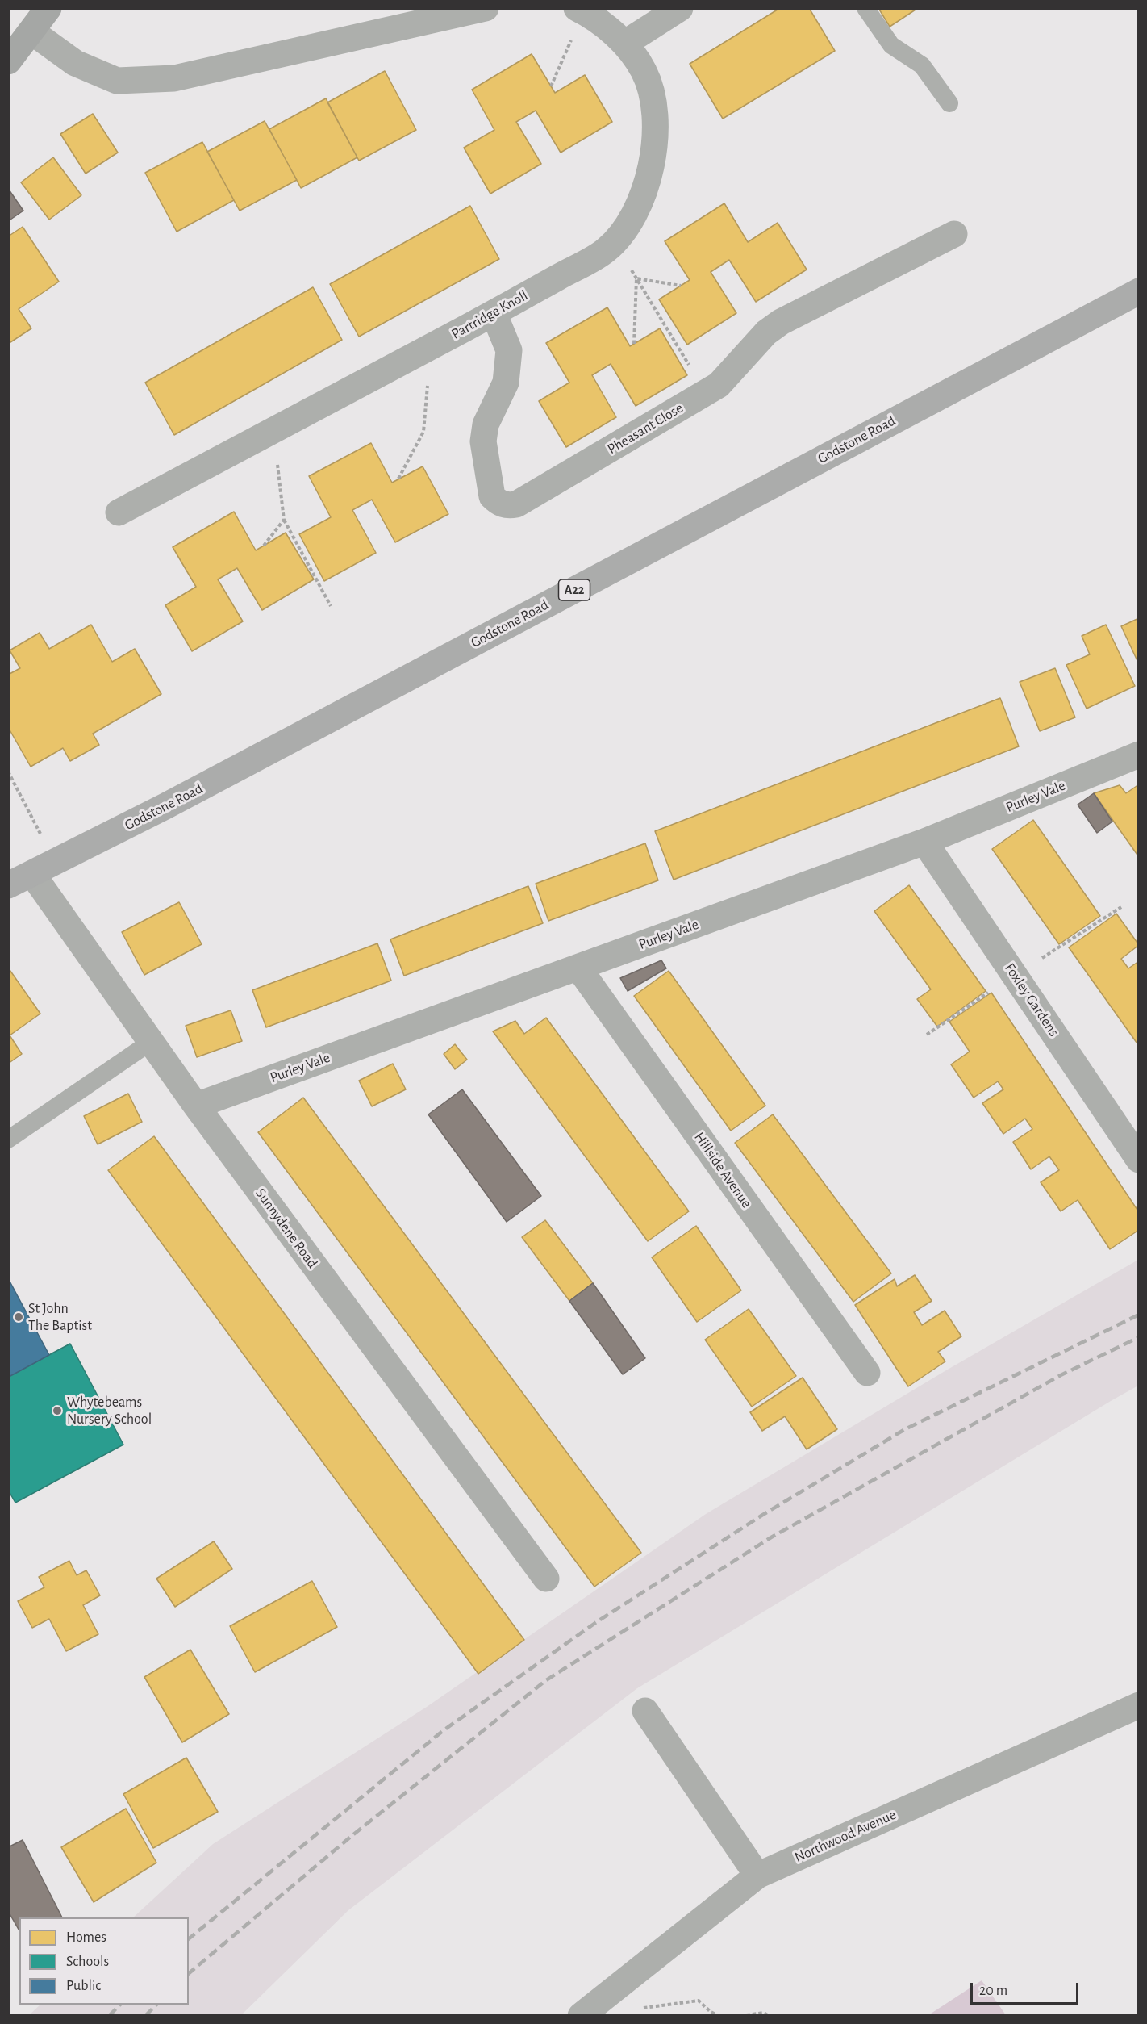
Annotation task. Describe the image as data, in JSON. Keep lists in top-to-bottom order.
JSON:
{
  "streets": {
    "highway": ["Godstone Road", "A22"],
    "street": [
      "Partridge Knoll",
      "Pheasant Close",
      "Purley Vale",
      "Foxley Gardens",
      "Hillside Avenue",
      "Sunnydene Road",
      "Northwood Avenue"
    ]
  },
  "crossings": [
    ["Partridge Knoll", "Pheasant Close"],
    ["Godstone Road", "Sunnydene Road"],
    ["Purley Vale", "Foxley Gardens"],
    ["Purley Vale", "Hillside Avenue"],
    ["Purley Vale", "Sunnydene Road"]
  ],
  "places": ["St John The Baptist", "Whytebeams Nursery School"],
  "legend": ["Homes", "Schools", "Public"],
  "scale_bar": "20 m"
}
